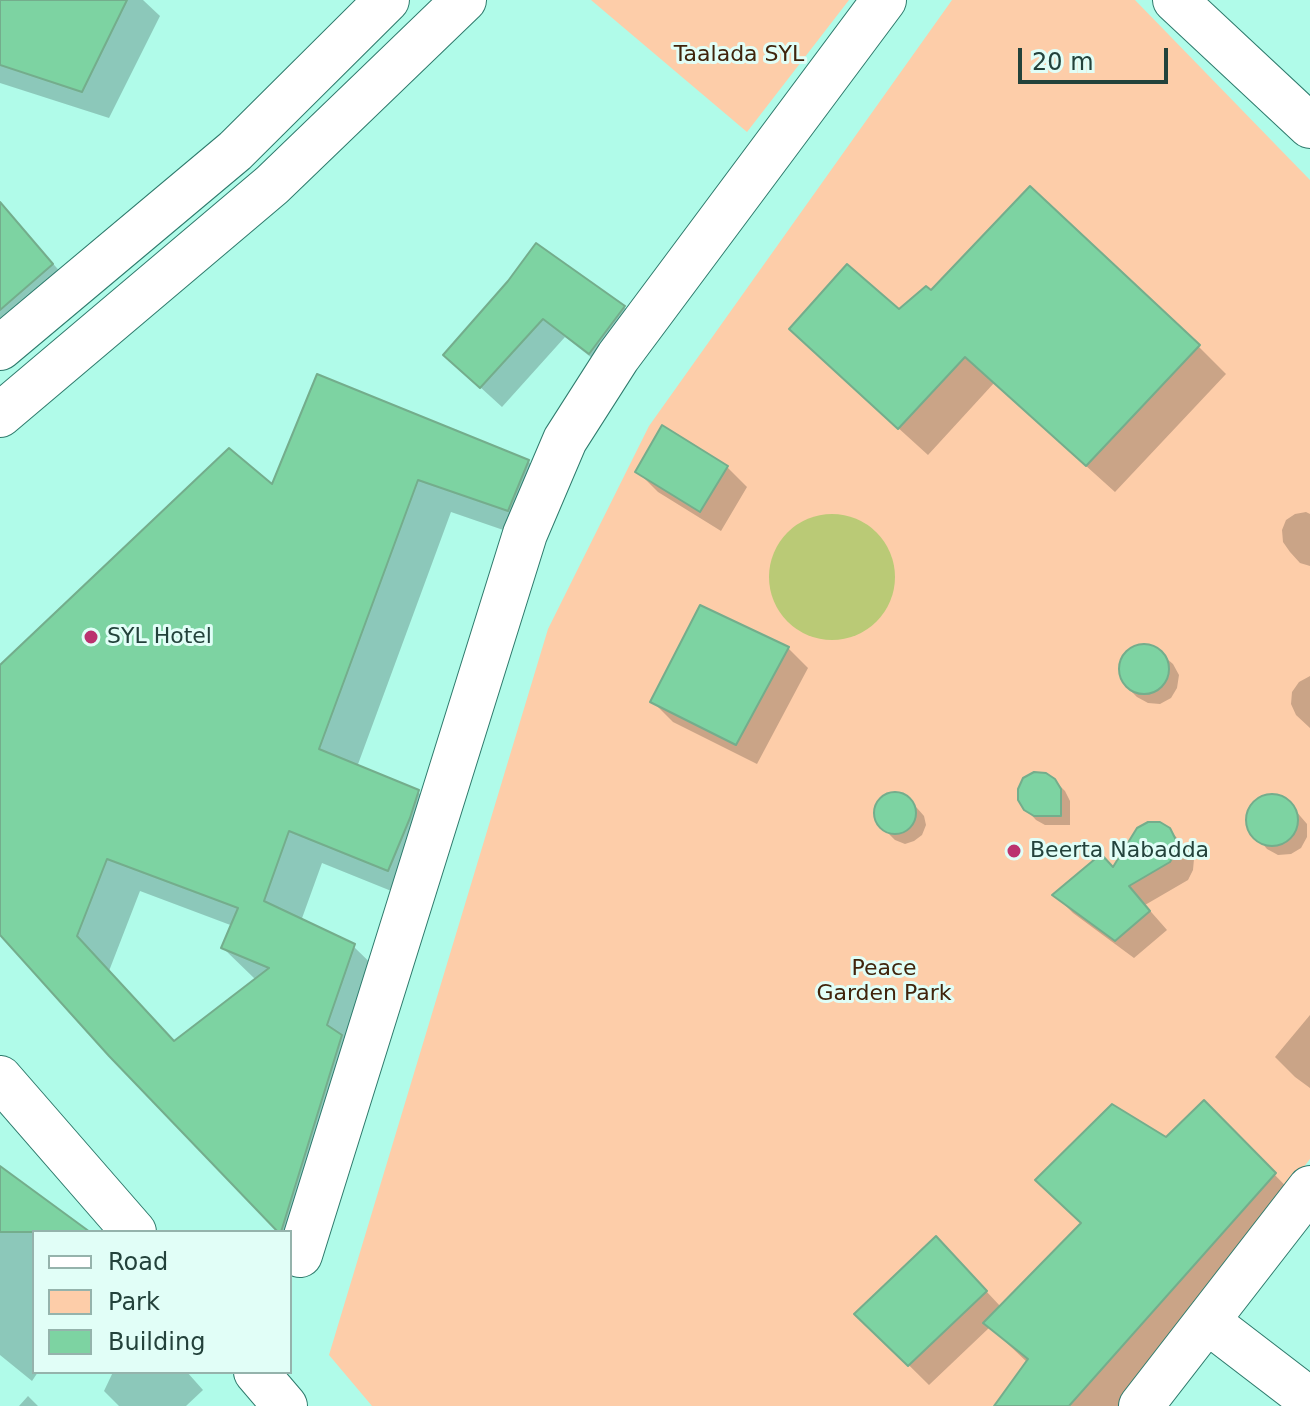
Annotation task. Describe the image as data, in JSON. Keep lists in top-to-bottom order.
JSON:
{
  "parks": ["Taalada SYL", "Peace Garden Park"],
  "places": ["SYL Hotel", "Beerta Nabadda"],
  "legend": ["Road", "Park", "Building"],
  "scale_bar": "20 m"
}
